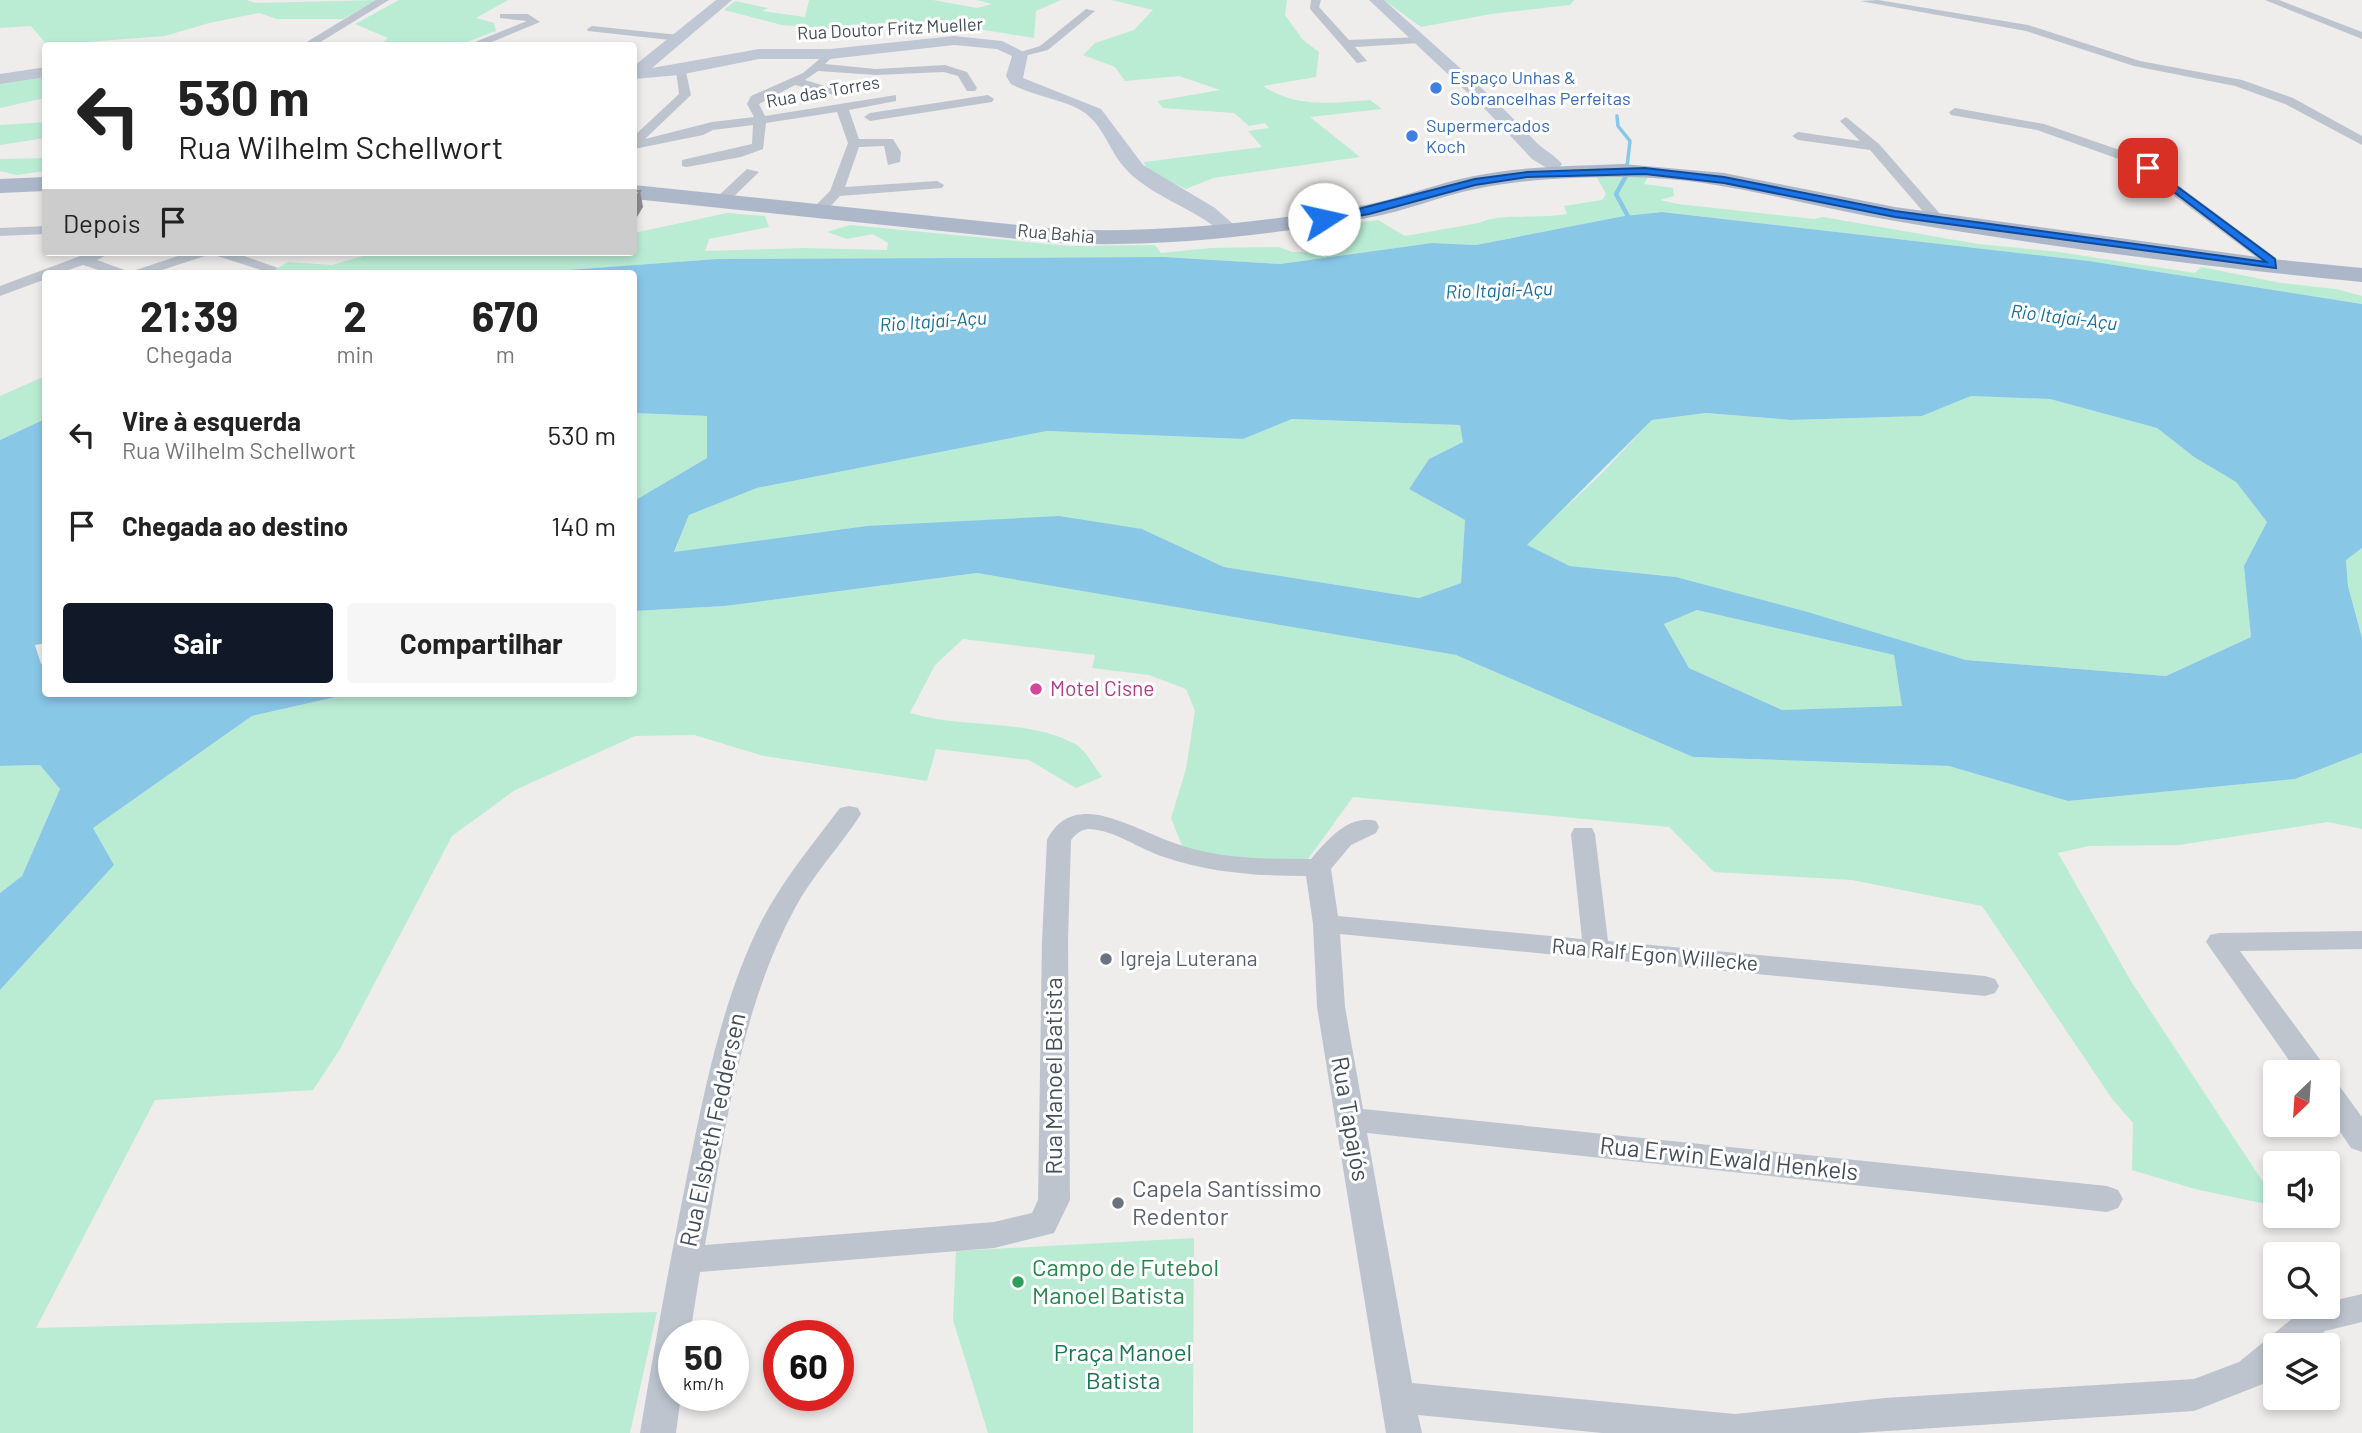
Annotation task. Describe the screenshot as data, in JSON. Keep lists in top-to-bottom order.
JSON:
{
  "streets": {
    "main road": ["Rua Bahia"],
    "street": [
      "Rua Doutor Fritz Mueller",
      "Rua das Torres",
      "Rua Ralf Egon Willecke",
      "Rua Manoel Batista",
      "Rua Tapajós",
      "Rua Elsbeth Feddersen",
      "Rua Erwin Ewald Henkels"
    ]
  },
  "crossings": [
    ["Rua Ralf Egon Willecke", "Rua Tapajós"],
    ["Rua Manoel Batista", "Rua Tapajós"],
    ["Rua Manoel Batista", "Rua Elsbeth Feddersen"],
    ["Rua Tapajós", "Rua Erwin Ewald Henkels"]
  ],
  "water": ["Rio Itajaí-Açu"],
  "parks": ["Praça Manoel Batista"],
  "places": [
    "Espaço Unhas & Sobrancelhas Perfeitas",
    "Supermercados Koch",
    "Motel Cisne",
    "Igreja Luterana",
    "Capela Santíssimo Redentor",
    "Campo de Futebol Manoel Batista"
  ],
  "north": "bottom left",
  "page": {
    "turn": ["530 m", "Rua Wilhelm Schellwort"],
    "then": "Depois",
    "eta": [
      "21:39",
      "Chegada",
      "2",
      "min",
      "670",
      "m"
    ],
    "list": [
      {
        "name": "Vire à esquerda",
        "note": "Rua Wilhelm Schellwort",
        "value": "530 m"
      },
      {
        "name": "Chegada ao destino",
        "value": "140 m"
      }
    ],
    "buttons": ["Sair", "Compartilhar"],
    "speed": "50 km/h",
    "limit": "60"
  }
}
